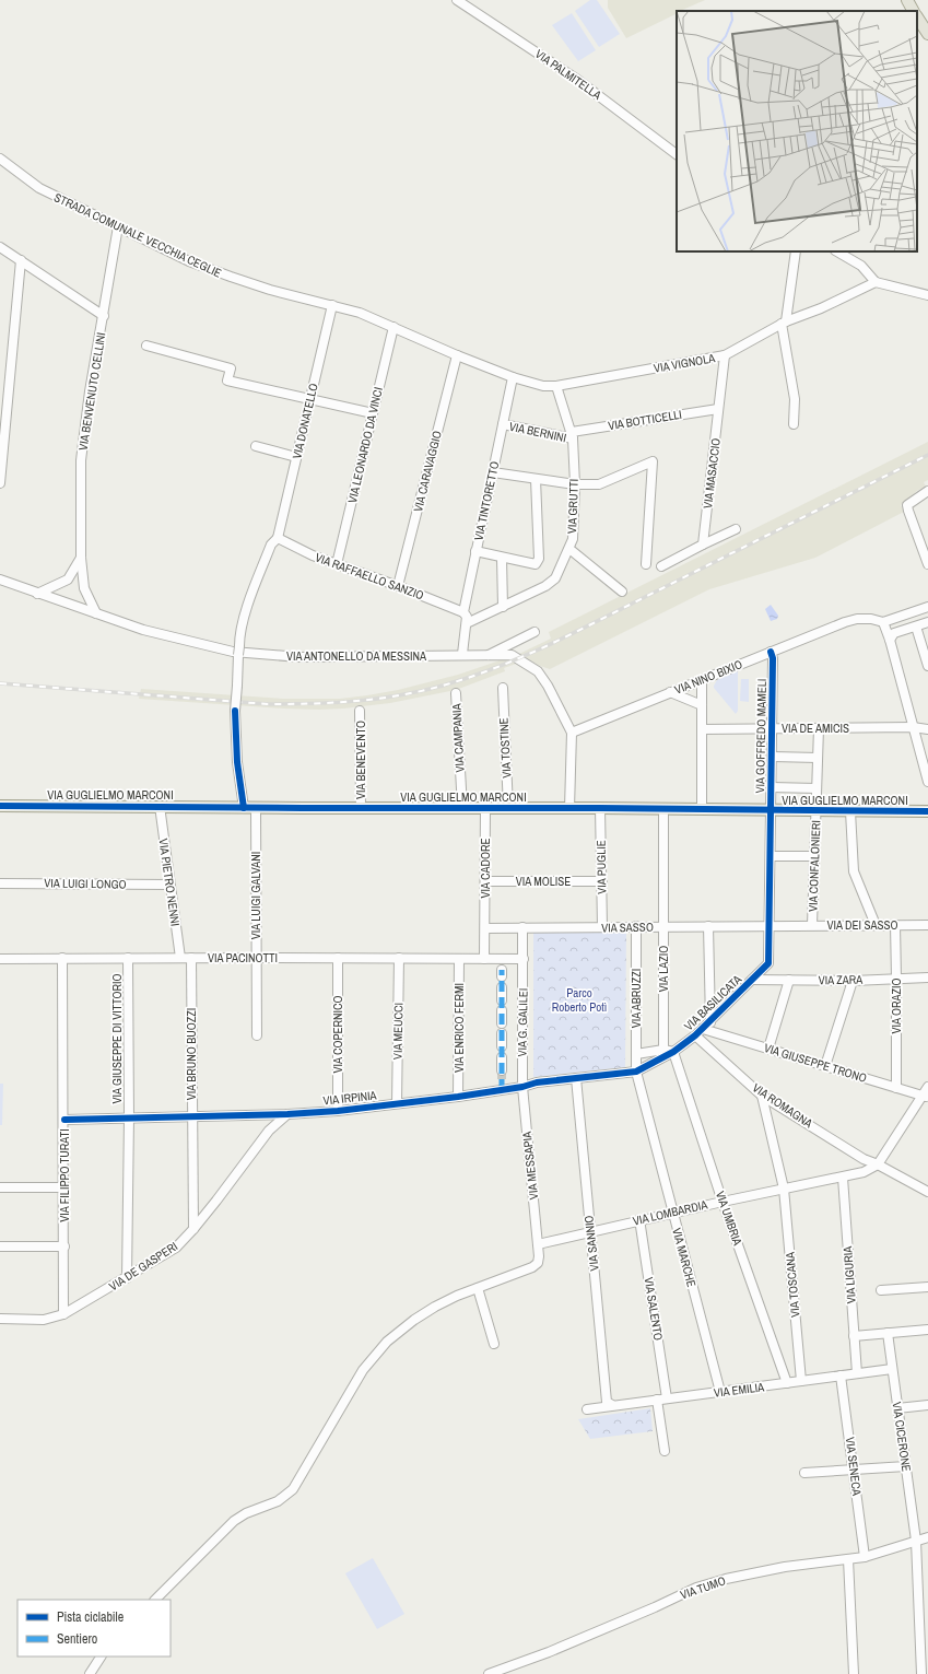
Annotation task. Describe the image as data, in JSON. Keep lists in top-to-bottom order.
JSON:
{
  "streets": {
    "main road": ["VIA GUGLIELMO MARCONI"],
    "street": [
      "VIA PALMITELLA",
      "STRADA COMUNALE VECCHIA CEGLIE",
      "VIA VIGNOLA",
      "VIA BENVENUTO CELLINI",
      "VIA BOTTICELLI",
      "VIA DONATELLO",
      "VIA BERNINI",
      "VIA LEONARDO DA VINCI",
      "VIA CARAVAGGIO",
      "VIA MASACCIO",
      "VIA TINTORETTO",
      "VIA GRUTTI",
      "VIA RAFFAELLO SANZIO",
      "VIA ANTONELLO DA MESSINA",
      "VIA NINO BIXIO",
      "VIA DE AMICIS",
      "VIA GOFFREDO MAMELI",
      "VIA CAMPANIA",
      "VIA TOSTINE",
      "VIA BENEVENTO",
      "VIA CONFALONIERI",
      "VIA PUGLIE",
      "VIA CADORE",
      "VIA MOLISE",
      "VIA PIETRO NENNI",
      "VIA LUIGI LONGO",
      "VIA LUIGI GALVANI",
      "VIA DEI SASSO",
      "VIA SASSO",
      "VIA PACINOTTI",
      "VIA LAZIO",
      "VIA ZARA",
      "VIA ABRUZZI",
      "VIA BASILICATA",
      "VIA ORAZIO",
      "VIA G. GALILEI",
      "VIA ENRICO FERMI",
      "VIA MEUCCI",
      "VIA COPERNICO",
      "VIA GIUSEPPE DI VITTORIO",
      "VIA BRUNO BUOZZI",
      "VIA GIUSEPPE TRONO",
      "VIA IRPINIA",
      "VIA ROMAGNA",
      "VIA MESSAPIA",
      "VIA FILIPPO TURATI",
      "VIA LOMBARDIA",
      "VIA UMBRIA",
      "VIA SANNIO",
      "VIA MARCHE",
      "VIA DE GASPERI",
      "VIA LIGURIA",
      "VIA TOSCANA",
      "VIA SALENTO",
      "VIA EMILIA",
      "VIA CICERONE",
      "VIA SENECA",
      "VIA TUMO"
    ]
  },
  "crossings": [
    ["STRADA COMUNALE VECCHIA CEGLIE", "VIA VIGNOLA"],
    ["STRADA COMUNALE VECCHIA CEGLIE", "VIA BENVENUTO CELLINI"],
    ["STRADA COMUNALE VECCHIA CEGLIE", "VIA DONATELLO"],
    ["STRADA COMUNALE VECCHIA CEGLIE", "VIA LEONARDO DA VINCI"],
    ["STRADA COMUNALE VECCHIA CEGLIE", "VIA CARAVAGGIO"],
    ["STRADA COMUNALE VECCHIA CEGLIE", "VIA TINTORETTO"],
    ["STRADA COMUNALE VECCHIA CEGLIE", "VIA GRUTTI"],
    ["VIA VIGNOLA", "VIA MASACCIO"],
    ["VIA VIGNOLA", "VIA GRUTTI"],
    ["VIA BENVENUTO CELLINI", "VIA ANTONELLO DA MESSINA"],
    ["VIA BOTTICELLI", "VIA BERNINI"],
    ["VIA BOTTICELLI", "VIA MASACCIO"],
    ["VIA BOTTICELLI", "VIA GRUTTI"],
    ["VIA DONATELLO", "VIA RAFFAELLO SANZIO"],
    ["VIA DONATELLO", "VIA GUGLIELMO MARCONI"],
    ["VIA BERNINI", "VIA TINTORETTO"],
    ["VIA BERNINI", "VIA GRUTTI"],
    ["VIA LEONARDO DA VINCI", "VIA RAFFAELLO SANZIO"],
    ["VIA CARAVAGGIO", "VIA RAFFAELLO SANZIO"],
    ["VIA TINTORETTO", "VIA GRUTTI"],
    ["VIA TINTORETTO", "VIA RAFFAELLO SANZIO"],
    ["VIA ANTONELLO DA MESSINA", "VIA NINO BIXIO"],
    ["VIA NINO BIXIO", "VIA GOFFREDO MAMELI"],
    ["VIA DE AMICIS", "VIA GOFFREDO MAMELI"],
    ["VIA DE AMICIS", "VIA CONFALONIERI"],
    ["VIA GOFFREDO MAMELI", "VIA GUGLIELMO MARCONI"],
    ["VIA GOFFREDO MAMELI", "VIA DEI SASSO"],
    ["VIA GOFFREDO MAMELI", "VIA SASSO"],
    ["VIA GOFFREDO MAMELI", "VIA BASILICATA"],
    ["VIA CAMPANIA", "VIA GUGLIELMO MARCONI"],
    ["VIA TOSTINE", "VIA GUGLIELMO MARCONI"],
    ["VIA BENEVENTO", "VIA GUGLIELMO MARCONI"],
    ["VIA GUGLIELMO MARCONI", "VIA CONFALONIERI"],
    ["VIA GUGLIELMO MARCONI", "VIA PUGLIE"],
    ["VIA GUGLIELMO MARCONI", "VIA CADORE"],
    ["VIA GUGLIELMO MARCONI", "VIA PIETRO NENNI"],
    ["VIA GUGLIELMO MARCONI", "VIA LUIGI GALVANI"],
    ["VIA GUGLIELMO MARCONI", "VIA LAZIO"],
    ["VIA CONFALONIERI", "VIA DEI SASSO"],
    ["VIA PUGLIE", "VIA MOLISE"],
    ["VIA PUGLIE", "VIA SASSO"],
    ["VIA CADORE", "VIA MOLISE"],
    ["VIA CADORE", "VIA SASSO"],
    ["VIA CADORE", "VIA PACINOTTI"],
    ["VIA PIETRO NENNI", "VIA LUIGI LONGO"],
    ["VIA PIETRO NENNI", "VIA PACINOTTI"],
    ["VIA LUIGI GALVANI", "VIA PACINOTTI"],
    ["VIA DEI SASSO", "VIA SASSO"],
    ["VIA DEI SASSO", "VIA BASILICATA"],
    ["VIA DEI SASSO", "VIA ORAZIO"],
    ["VIA SASSO", "VIA LAZIO"],
    ["VIA SASSO", "VIA ABRUZZI"],
    ["VIA SASSO", "VIA BASILICATA"],
    ["VIA SASSO", "VIA G. GALILEI"],
    ["VIA PACINOTTI", "VIA G. GALILEI"],
    ["VIA PACINOTTI", "VIA ENRICO FERMI"],
    ["VIA PACINOTTI", "VIA MEUCCI"],
    ["VIA PACINOTTI", "VIA COPERNICO"],
    ["VIA PACINOTTI", "VIA GIUSEPPE DI VITTORIO"],
    ["VIA PACINOTTI", "VIA BRUNO BUOZZI"],
    ["VIA PACINOTTI", "VIA FILIPPO TURATI"],
    ["VIA LAZIO", "VIA BASILICATA"],
    ["VIA LAZIO", "VIA UMBRIA"],
    ["VIA ZARA", "VIA BASILICATA"],
    ["VIA ZARA", "VIA ORAZIO"],
    ["VIA ABRUZZI", "VIA BASILICATA"],
    ["VIA ABRUZZI", "VIA IRPINIA"],
    ["VIA ABRUZZI", "VIA MARCHE"],
    ["VIA BASILICATA", "VIA GIUSEPPE TRONO"],
    ["VIA BASILICATA", "VIA IRPINIA"],
    ["VIA BASILICATA", "VIA ROMAGNA"],
    ["VIA BASILICATA", "VIA UMBRIA"],
    ["VIA BASILICATA", "VIA MARCHE"],
    ["VIA ORAZIO", "VIA GIUSEPPE TRONO"],
    ["VIA G. GALILEI", "VIA IRPINIA"],
    ["VIA G. GALILEI", "VIA MESSAPIA"],
    ["VIA ENRICO FERMI", "VIA IRPINIA"],
    ["VIA MEUCCI", "VIA IRPINIA"],
    ["VIA COPERNICO", "VIA IRPINIA"],
    ["VIA GIUSEPPE DI VITTORIO", "VIA IRPINIA"],
    ["VIA GIUSEPPE DI VITTORIO", "VIA DE GASPERI"],
    ["VIA BRUNO BUOZZI", "VIA IRPINIA"],
    ["VIA BRUNO BUOZZI", "VIA DE GASPERI"],
    ["VIA IRPINIA", "VIA MESSAPIA"],
    ["VIA IRPINIA", "VIA FILIPPO TURATI"],
    ["VIA IRPINIA", "VIA SANNIO"],
    ["VIA IRPINIA", "VIA MARCHE"],
    ["VIA IRPINIA", "VIA DE GASPERI"],
    ["VIA ROMAGNA", "VIA LOMBARDIA"],
    ["VIA ROMAGNA", "VIA TOSCANA"],
    ["VIA MESSAPIA", "VIA LOMBARDIA"],
    ["VIA FILIPPO TURATI", "VIA DE GASPERI"],
    ["VIA LOMBARDIA", "VIA UMBRIA"],
    ["VIA LOMBARDIA", "VIA SANNIO"],
    ["VIA LOMBARDIA", "VIA MARCHE"],
    ["VIA LOMBARDIA", "VIA LIGURIA"],
    ["VIA LOMBARDIA", "VIA TOSCANA"],
    ["VIA LOMBARDIA", "VIA SALENTO"],
    ["VIA UMBRIA", "VIA EMILIA"],
    ["VIA SANNIO", "VIA EMILIA"],
    ["VIA MARCHE", "VIA EMILIA"],
    ["VIA LIGURIA", "VIA EMILIA"],
    ["VIA TOSCANA", "VIA EMILIA"],
    ["VIA SALENTO", "VIA EMILIA"],
    ["VIA EMILIA", "VIA CICERONE"],
    ["VIA EMILIA", "VIA SENECA"],
    ["VIA CICERONE", "VIA TUMO"],
    ["VIA SENECA", "VIA TUMO"]
  ],
  "parks": ["Parco Roberto Potì"],
  "legend": ["Pista ciclabile", "Sentiero"]
}
